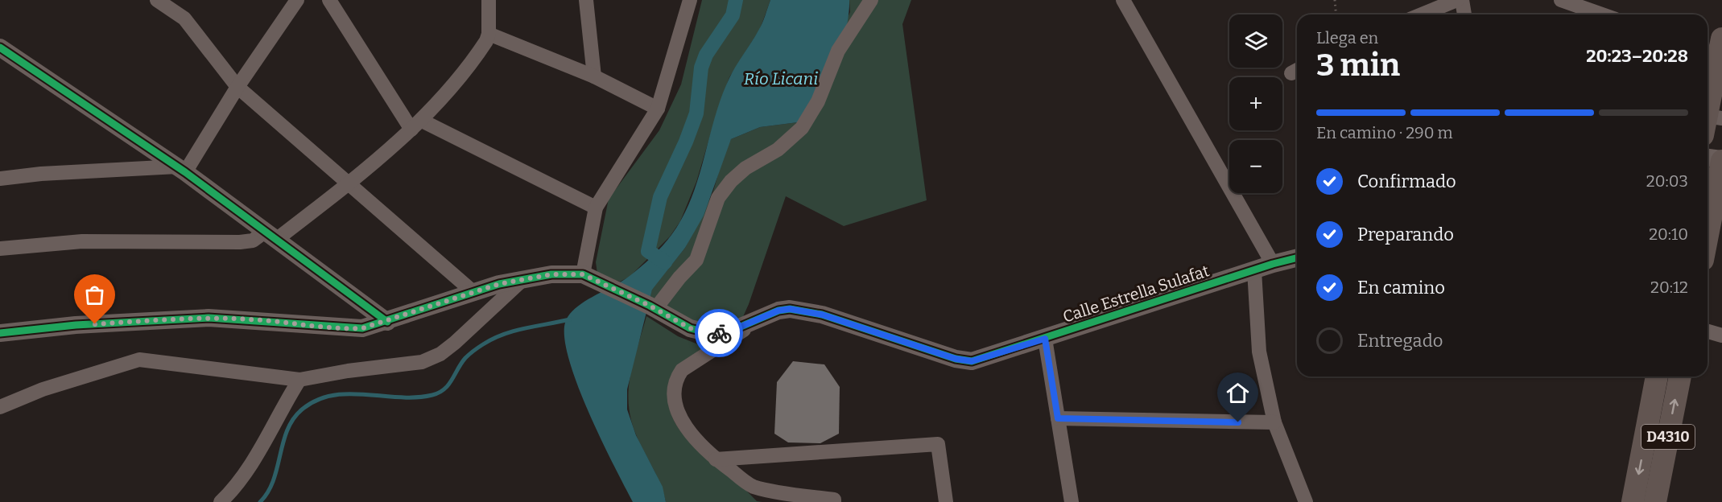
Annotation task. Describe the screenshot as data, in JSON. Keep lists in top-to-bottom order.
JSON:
{
  "streets": {
    "main road": ["D4310"],
    "street": ["Calle Estrella Sulafat"]
  },
  "water": ["Río Licani"],
  "page": {
    "map_buttons": ["+", "−"],
    "heading": ["3 min", "Llega en", "20:23–20:28"],
    "bar": "En camino · 290 m",
    "list": [
      ["Confirmado", "20:03"],
      ["Preparando", "20:10"],
      ["En camino", "20:12"],
      "Entregado"
    ]
  }
}
